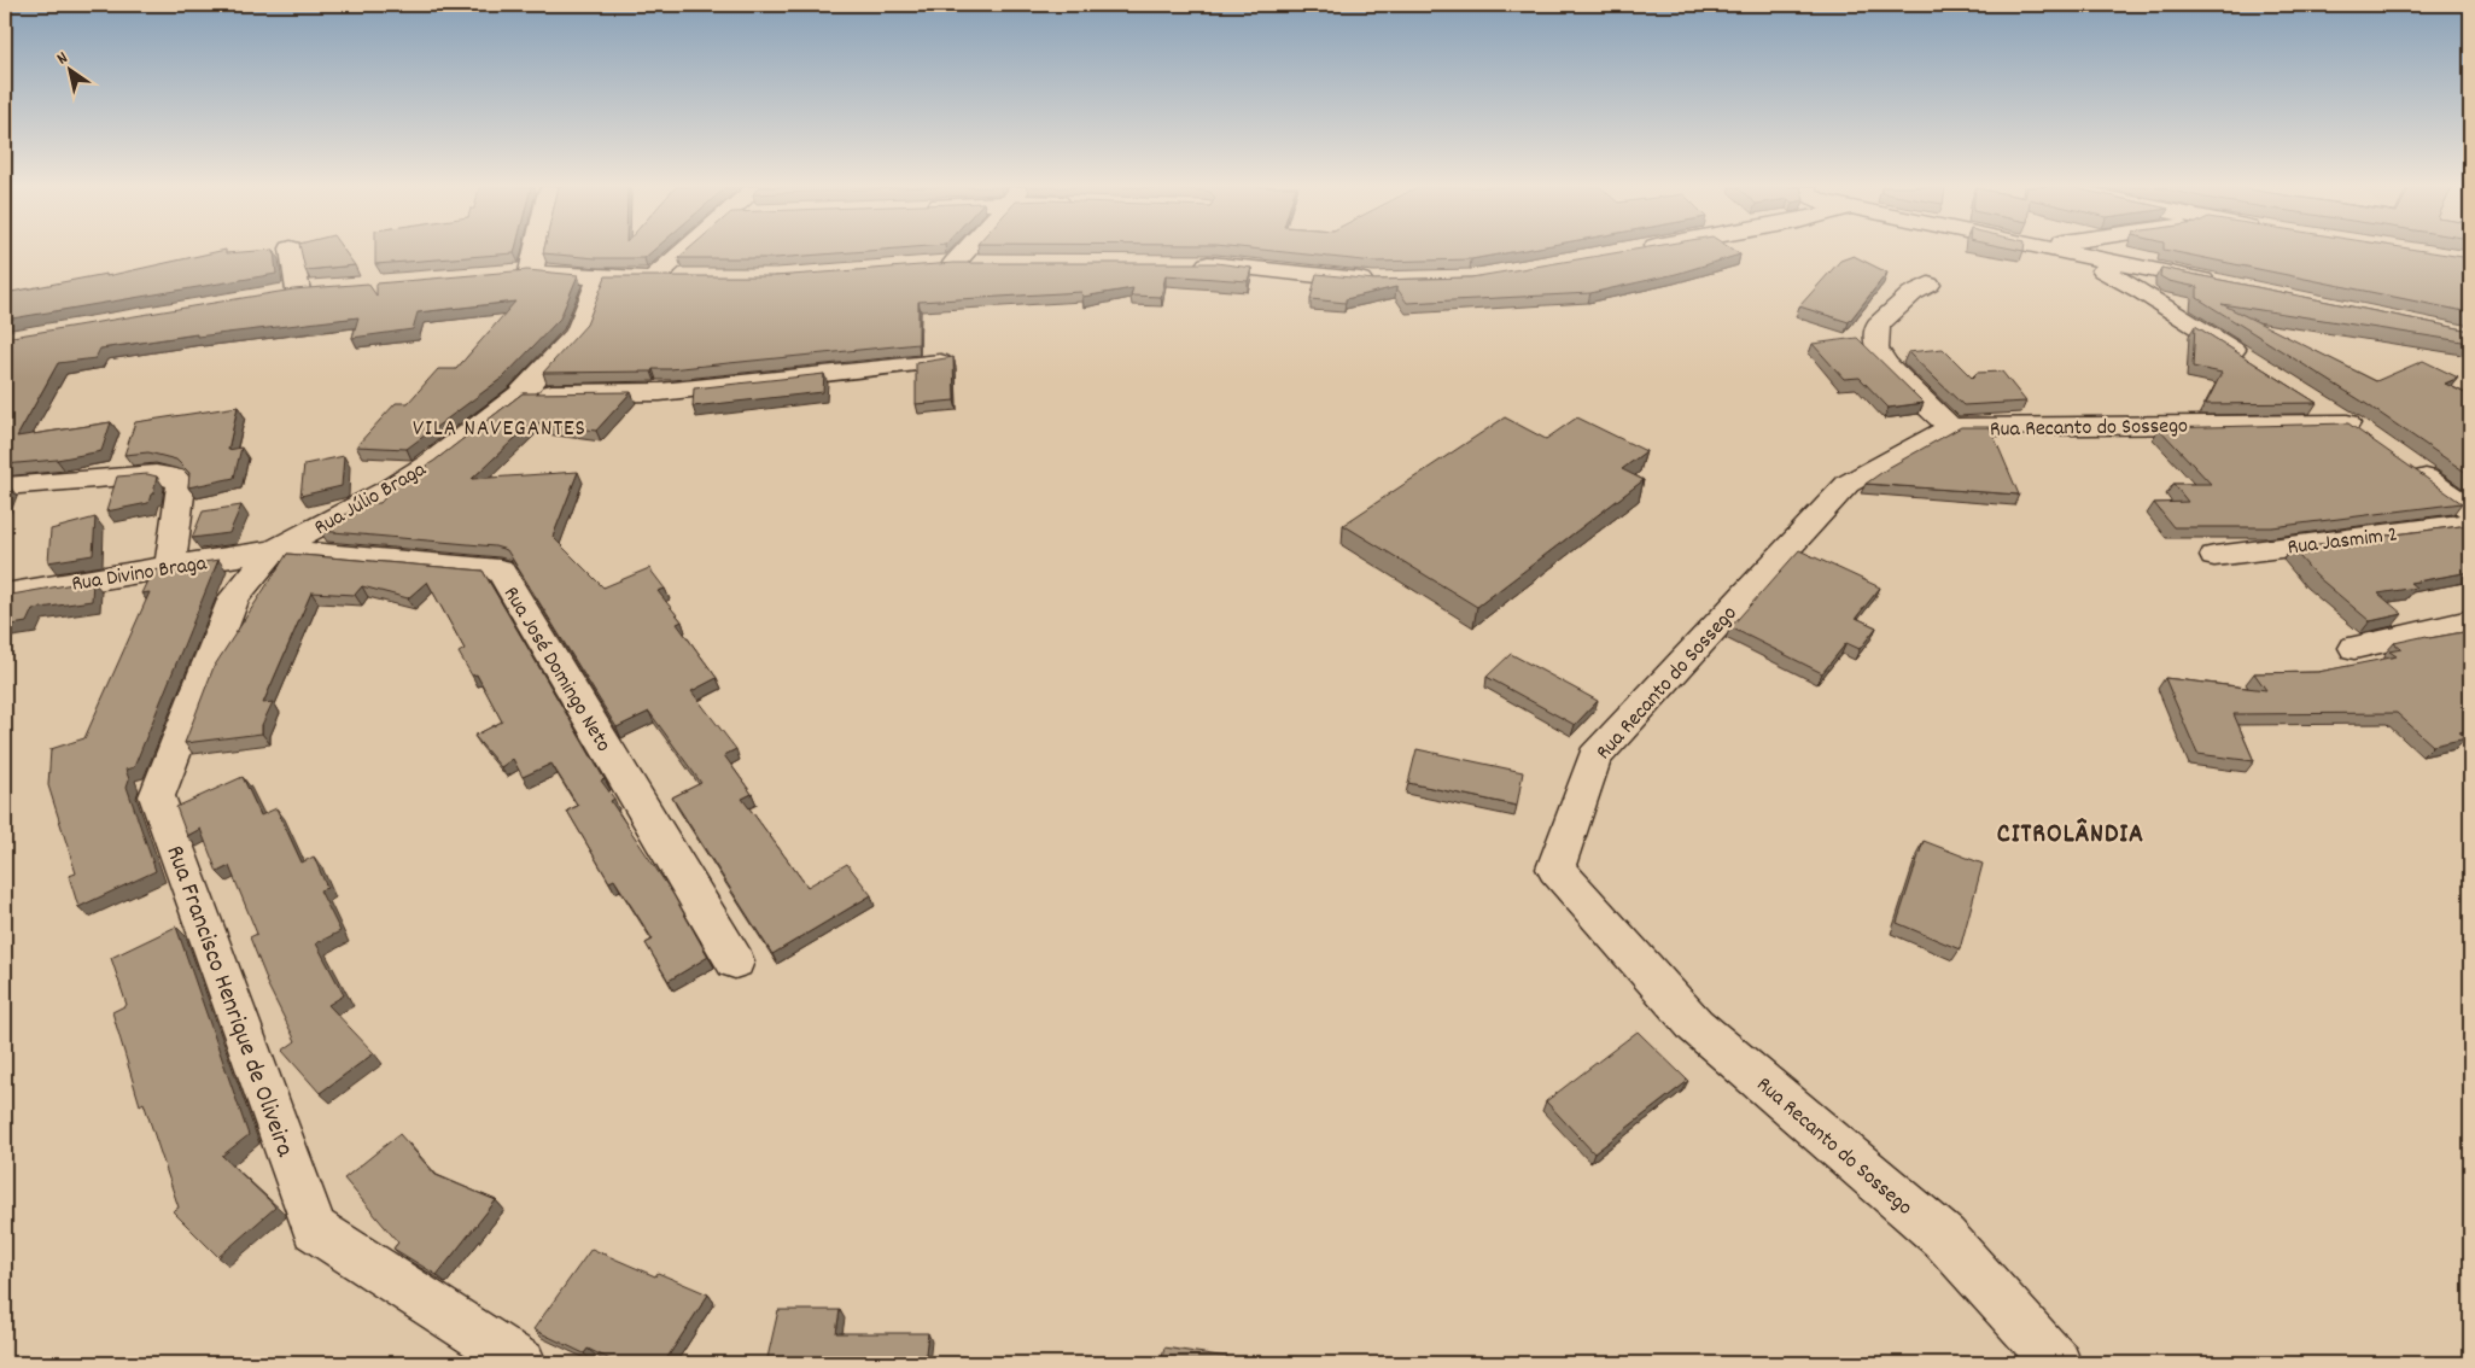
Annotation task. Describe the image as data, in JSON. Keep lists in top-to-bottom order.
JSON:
{
  "streets": {
    "street": [
      "Rua Recanto do Sossego",
      "Rua Júlio Braga",
      "Rua Jasmim 2",
      "Rua Divino Braga",
      "Rua José Domingo Neto",
      "Rua Francisco Henrique de Oliveira"
    ]
  },
  "crossings": [
    ["Rua Júlio Braga", "Rua Divino Braga"],
    ["Rua Júlio Braga", "Rua José Domingo Neto"],
    ["Rua Júlio Braga", "Rua Francisco Henrique de Oliveira"],
    ["Rua Divino Braga", "Rua José Domingo Neto"],
    ["Rua Divino Braga", "Rua Francisco Henrique de Oliveira"],
    ["Rua José Domingo Neto", "Rua Francisco Henrique de Oliveira"]
  ],
  "districts": ["VILA NAVEGANTES", "CITROLÂNDIA"],
  "north": "top left"
}
